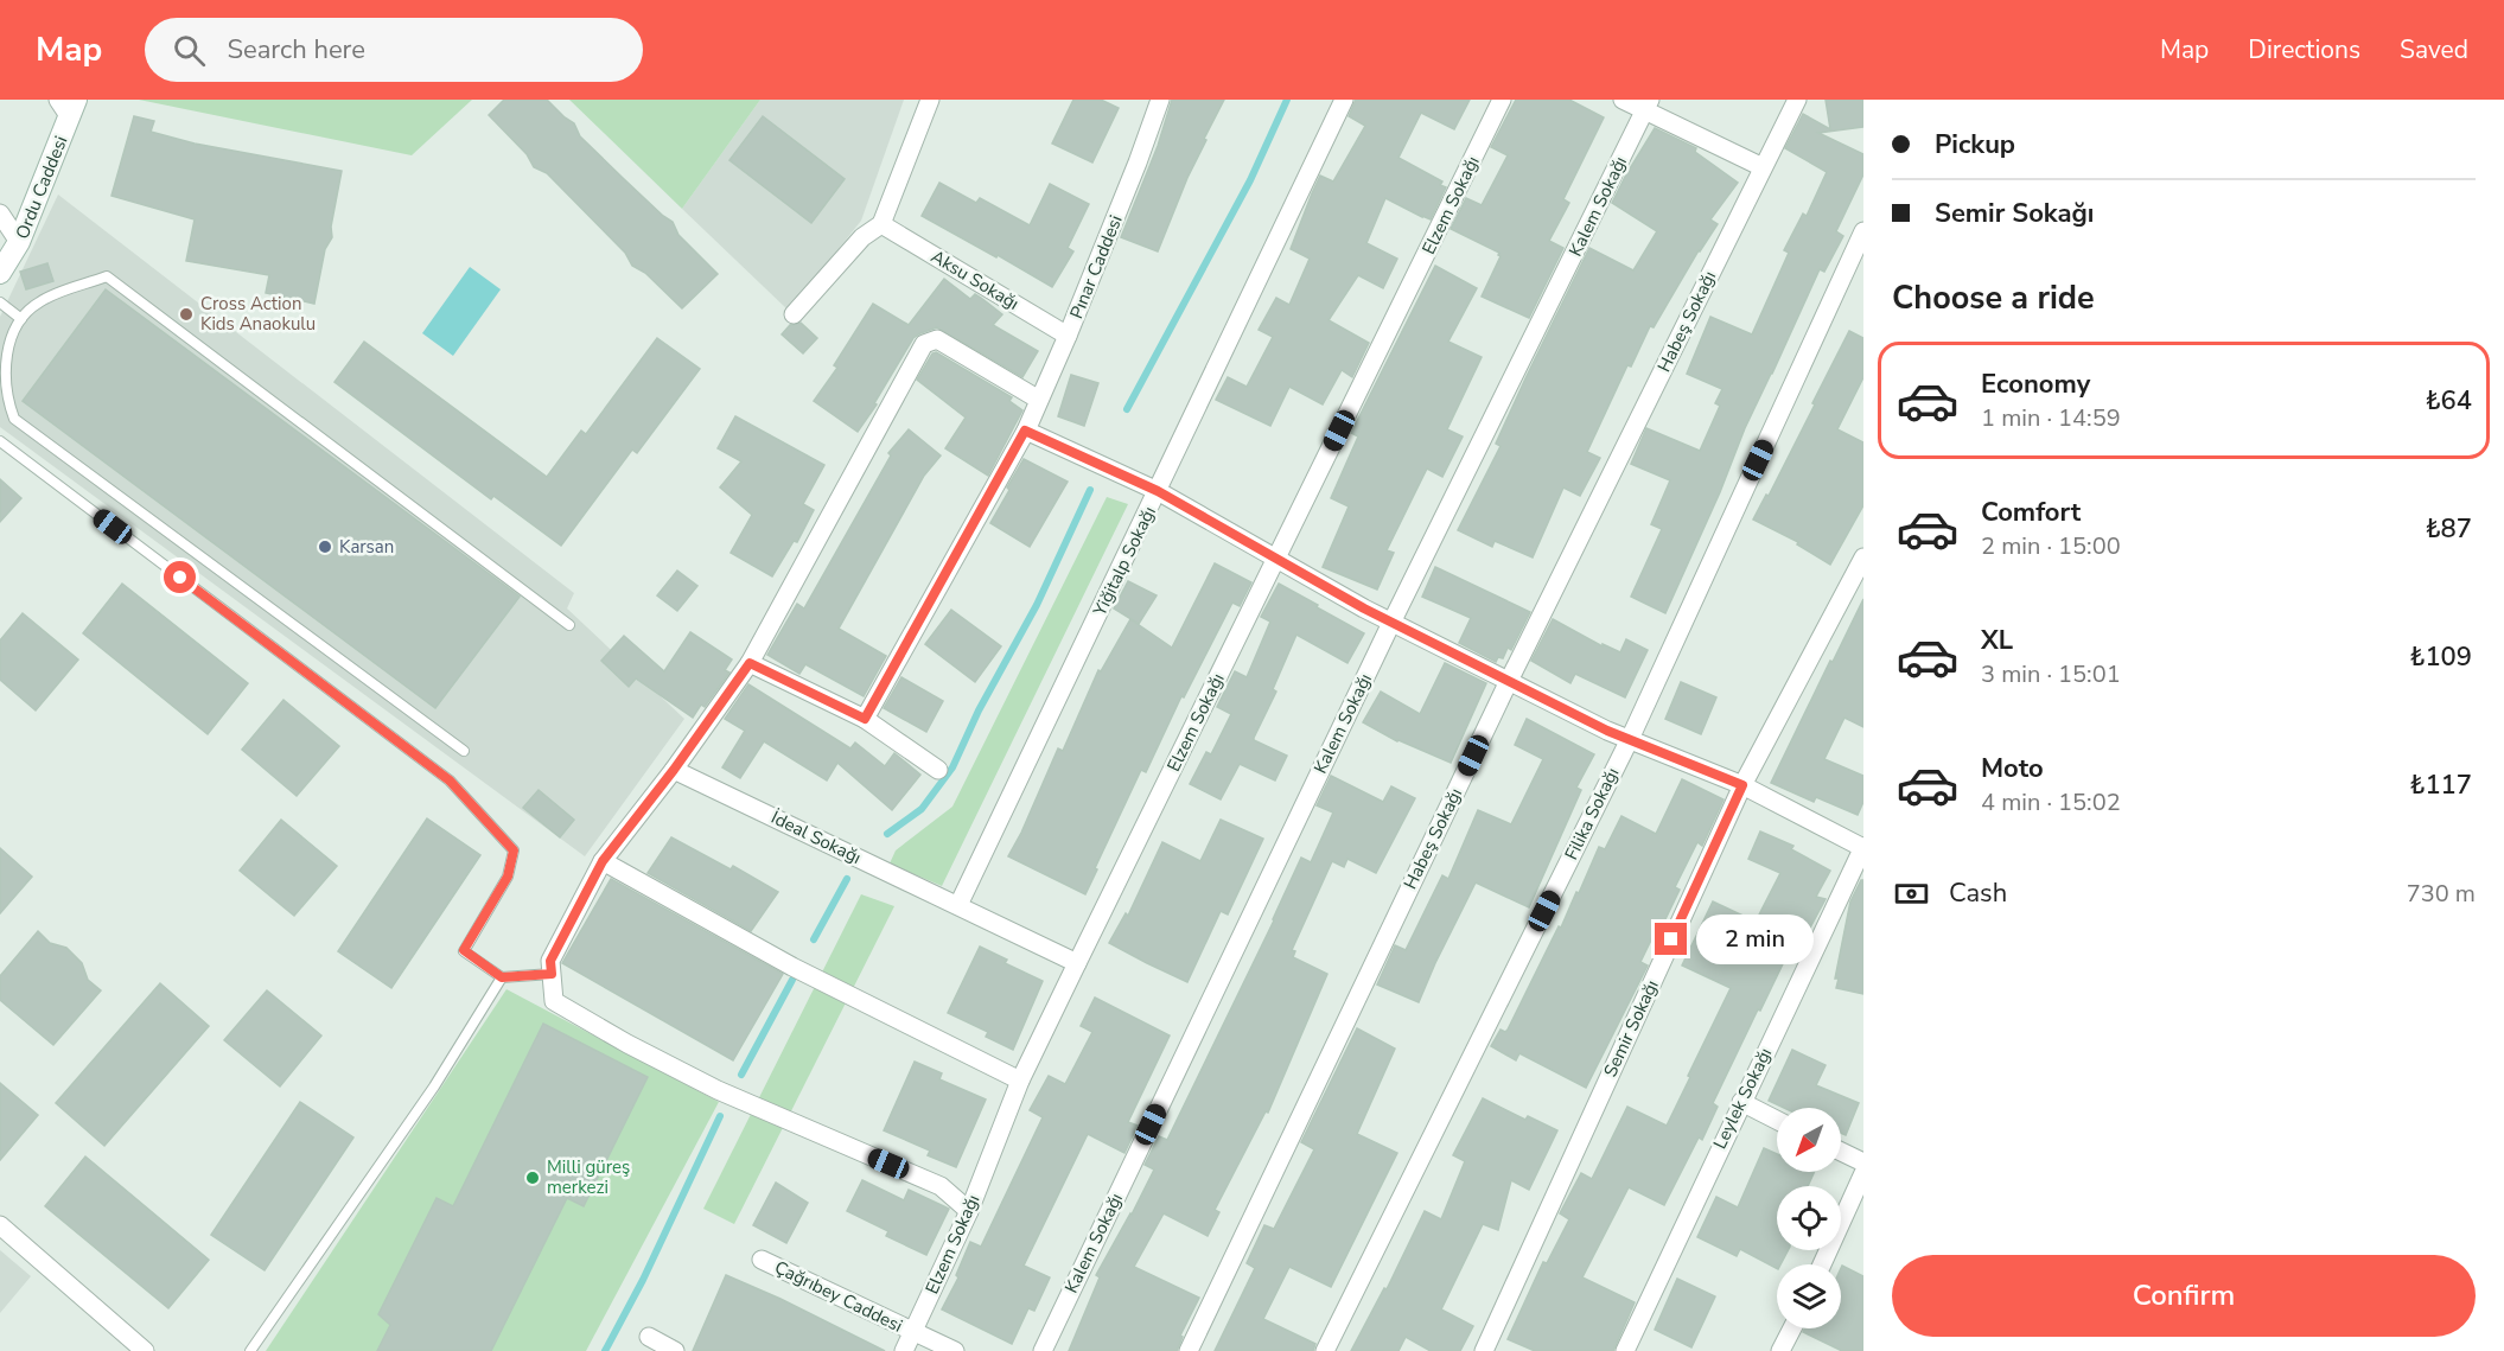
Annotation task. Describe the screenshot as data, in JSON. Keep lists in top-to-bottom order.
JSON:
{
  "streets": {
    "main road": ["Ordu Caddesi"],
    "street": [
      "Elzem Sokağı",
      "Kalem Sokağı",
      "Pınar Caddesi",
      "Aksu Sokağı",
      "Habeş Sokağı",
      "Yiğitalp Sokağı",
      "Filika Sokağı",
      "İdeal Sokağı",
      "Semir Sokağı",
      "Leylek Sokağı",
      "Çağrıbey Caddesi"
    ]
  },
  "crossings": [
    ["Elzem Sokağı", "İdeal Sokağı"],
    ["Elzem Sokağı", "Çağrıbey Caddesi"],
    ["Pınar Caddesi", "Aksu Sokağı"],
    ["Yiğitalp Sokağı", "İdeal Sokağı"]
  ],
  "places": ["Cross Action Kids Anaokulu", "Karsan", "Milli güreş merkezi"],
  "north": "bottom left",
  "page": {
    "header": "Map",
    "search": "Search here",
    "nav": ["Map", "Directions", "Saved"],
    "banner": ["Pickup", "Semir Sokağı"],
    "heading": "Choose a ride",
    "list": [
      {
        "name": "Economy",
        "note": "1 min · 14:59",
        "value": "₺64"
      },
      {
        "name": "Comfort",
        "note": "2 min · 15:00",
        "value": "₺87"
      },
      {
        "name": "XL",
        "note": "3 min · 15:01",
        "value": "₺109"
      },
      {
        "name": "Moto",
        "note": "4 min · 15:02",
        "value": "₺117"
      }
    ],
    "pay": ["Cash", "730 m"],
    "bubble": "2 min",
    "buttons": "Confirm"
  }
}
